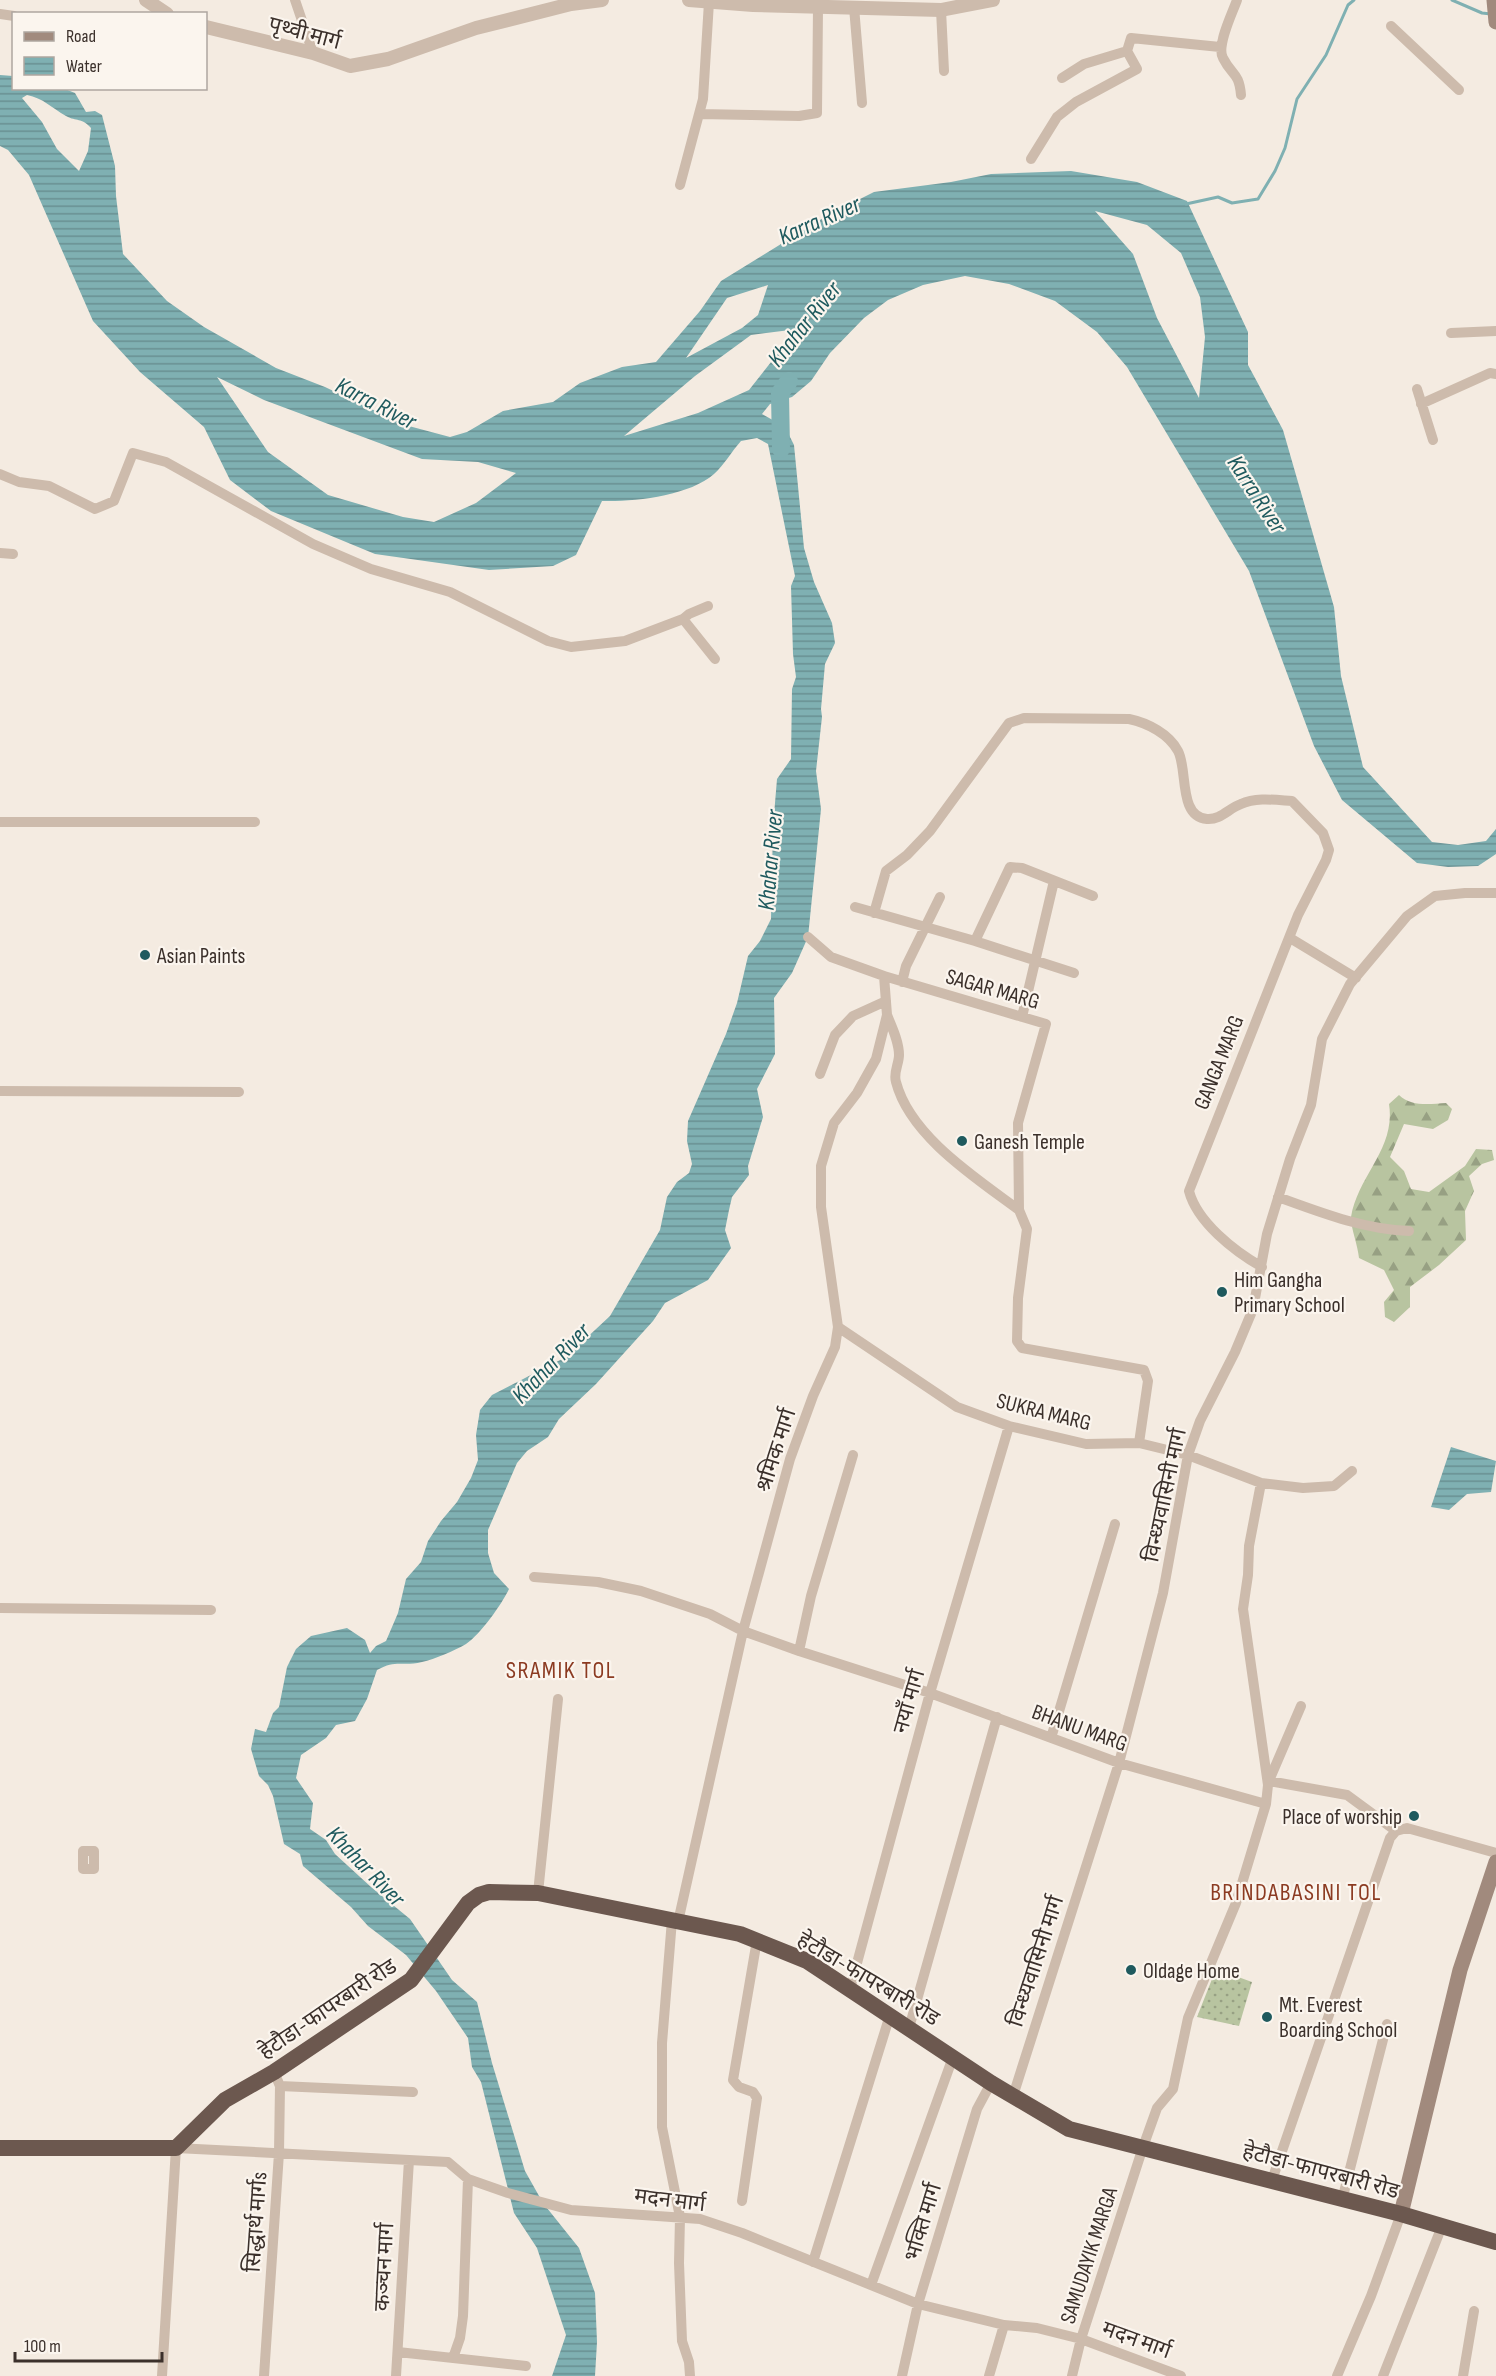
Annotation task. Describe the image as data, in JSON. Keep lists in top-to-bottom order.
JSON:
{
  "streets": {
    "highway": ["हेटौडा-फापरबारी रोड"],
    "street": [
      "पृथ्वी मार्ग",
      "SAGAR MARG",
      "GANGA MARG",
      "SUKRA MARG",
      "श्रमिक मार्ग",
      "विन्ध्यवासिनी मार्ग",
      "नयाँ मार्ग",
      "BHANU MARG",
      "मदन मार्ग",
      "सिद्धार्थ मार्गs",
      "भक्ति मार्ग",
      "SAMUDAYIK MARGA",
      "कञ्चन मार्ग"
    ]
  },
  "crossings": [
    ["SAGAR MARG", "श्रमिक मार्ग"],
    ["GANGA MARG", "विन्ध्यवासिनी मार्ग"],
    ["SUKRA MARG", "श्रमिक मार्ग"],
    ["SUKRA MARG", "विन्ध्यवासिनी मार्ग"],
    ["SUKRA MARG", "नयाँ मार्ग"],
    ["श्रमिक मार्ग", "BHANU MARG"],
    ["श्रमिक मार्ग", "हेटौडा-फापरबारी रोड"],
    ["श्रमिक मार्ग", "मदन मार्ग"],
    ["विन्ध्यवासिनी मार्ग", "BHANU MARG"],
    ["विन्ध्यवासिनी मार्ग", "हेटौडा-फापरबारी रोड"],
    ["नयाँ मार्ग", "BHANU MARG"],
    ["नयाँ मार्ग", "हेटौडा-फापरबारी रोड"],
    ["हेटौडा-फापरबारी रोड", "मदन मार्ग"],
    ["हेटौडा-फापरबारी रोड", "सिद्धार्थ मार्गs"],
    ["हेटौडा-फापरबारी रोड", "भक्ति मार्ग"],
    ["हेटौडा-फापरबारी रोड", "SAMUDAYIK MARGA"],
    ["मदन मार्ग", "सिद्धार्थ मार्गs"],
    ["मदन मार्ग", "भक्ति मार्ग"],
    ["मदन मार्ग", "SAMUDAYIK MARGA"],
    ["मदन मार्ग", "कञ्चन मार्ग"]
  ],
  "districts": ["SRAMIK TOL", "BRINDABASINI TOL"],
  "water": ["Karra River", "Khahar River"],
  "places": [
    "Asian Paints",
    "Ganesh Temple",
    "Him Gangha Primary School",
    "Place of worship",
    "Oldage Home",
    "Mt. Everest Boarding School"
  ],
  "legend": ["Road", "Water"],
  "scale_bar": "100 m"
}
